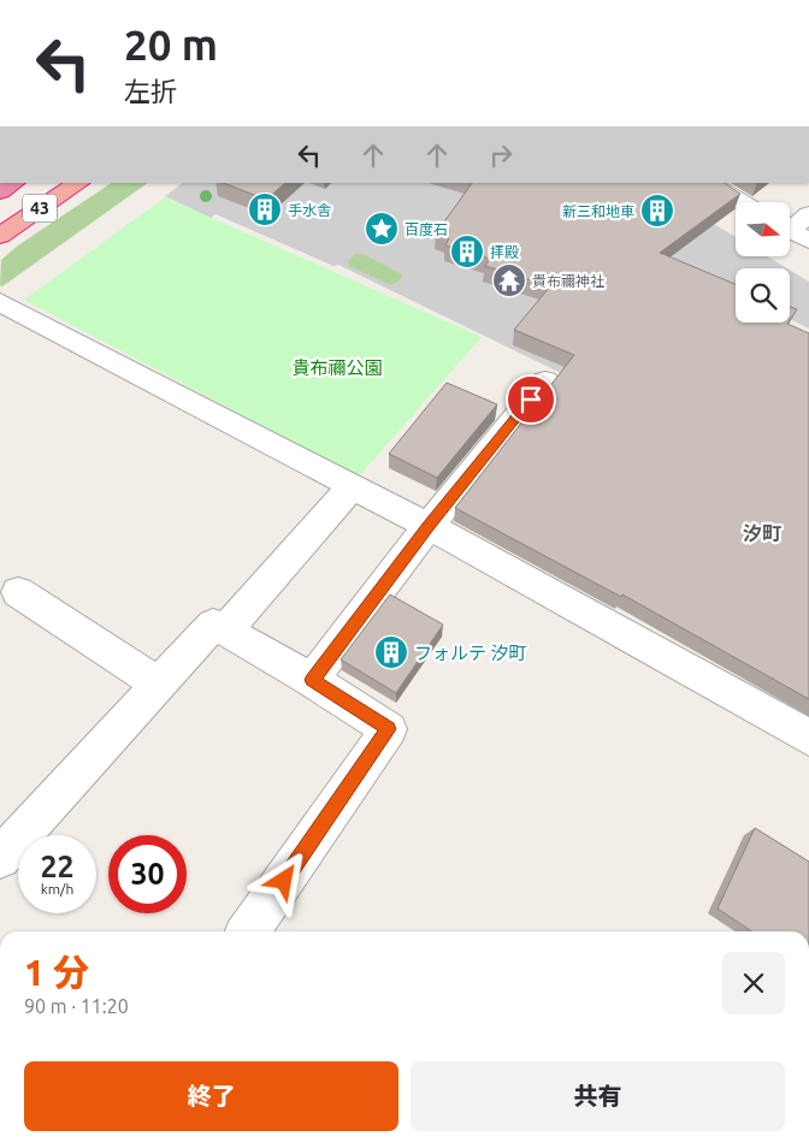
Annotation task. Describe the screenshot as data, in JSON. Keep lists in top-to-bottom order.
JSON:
{
  "streets": {
    "highway": ["43"]
  },
  "districts": ["汐町"],
  "parks": ["貴布禰公園"],
  "places": {
    "building": [
      "手水舎",
      "新三和地車",
      "拝殿",
      "フォルテ 汐町"
    ],
    "place": ["百度石"],
    "temple": ["貴布禰神社"]
  },
  "north": "right",
  "page": {
    "turn": ["20 m", "左折"],
    "speed": "22 km/h",
    "limit": "30",
    "heading": ["1 分", "90 m · 11:20"],
    "buttons": ["終了", "共有"]
  }
}
